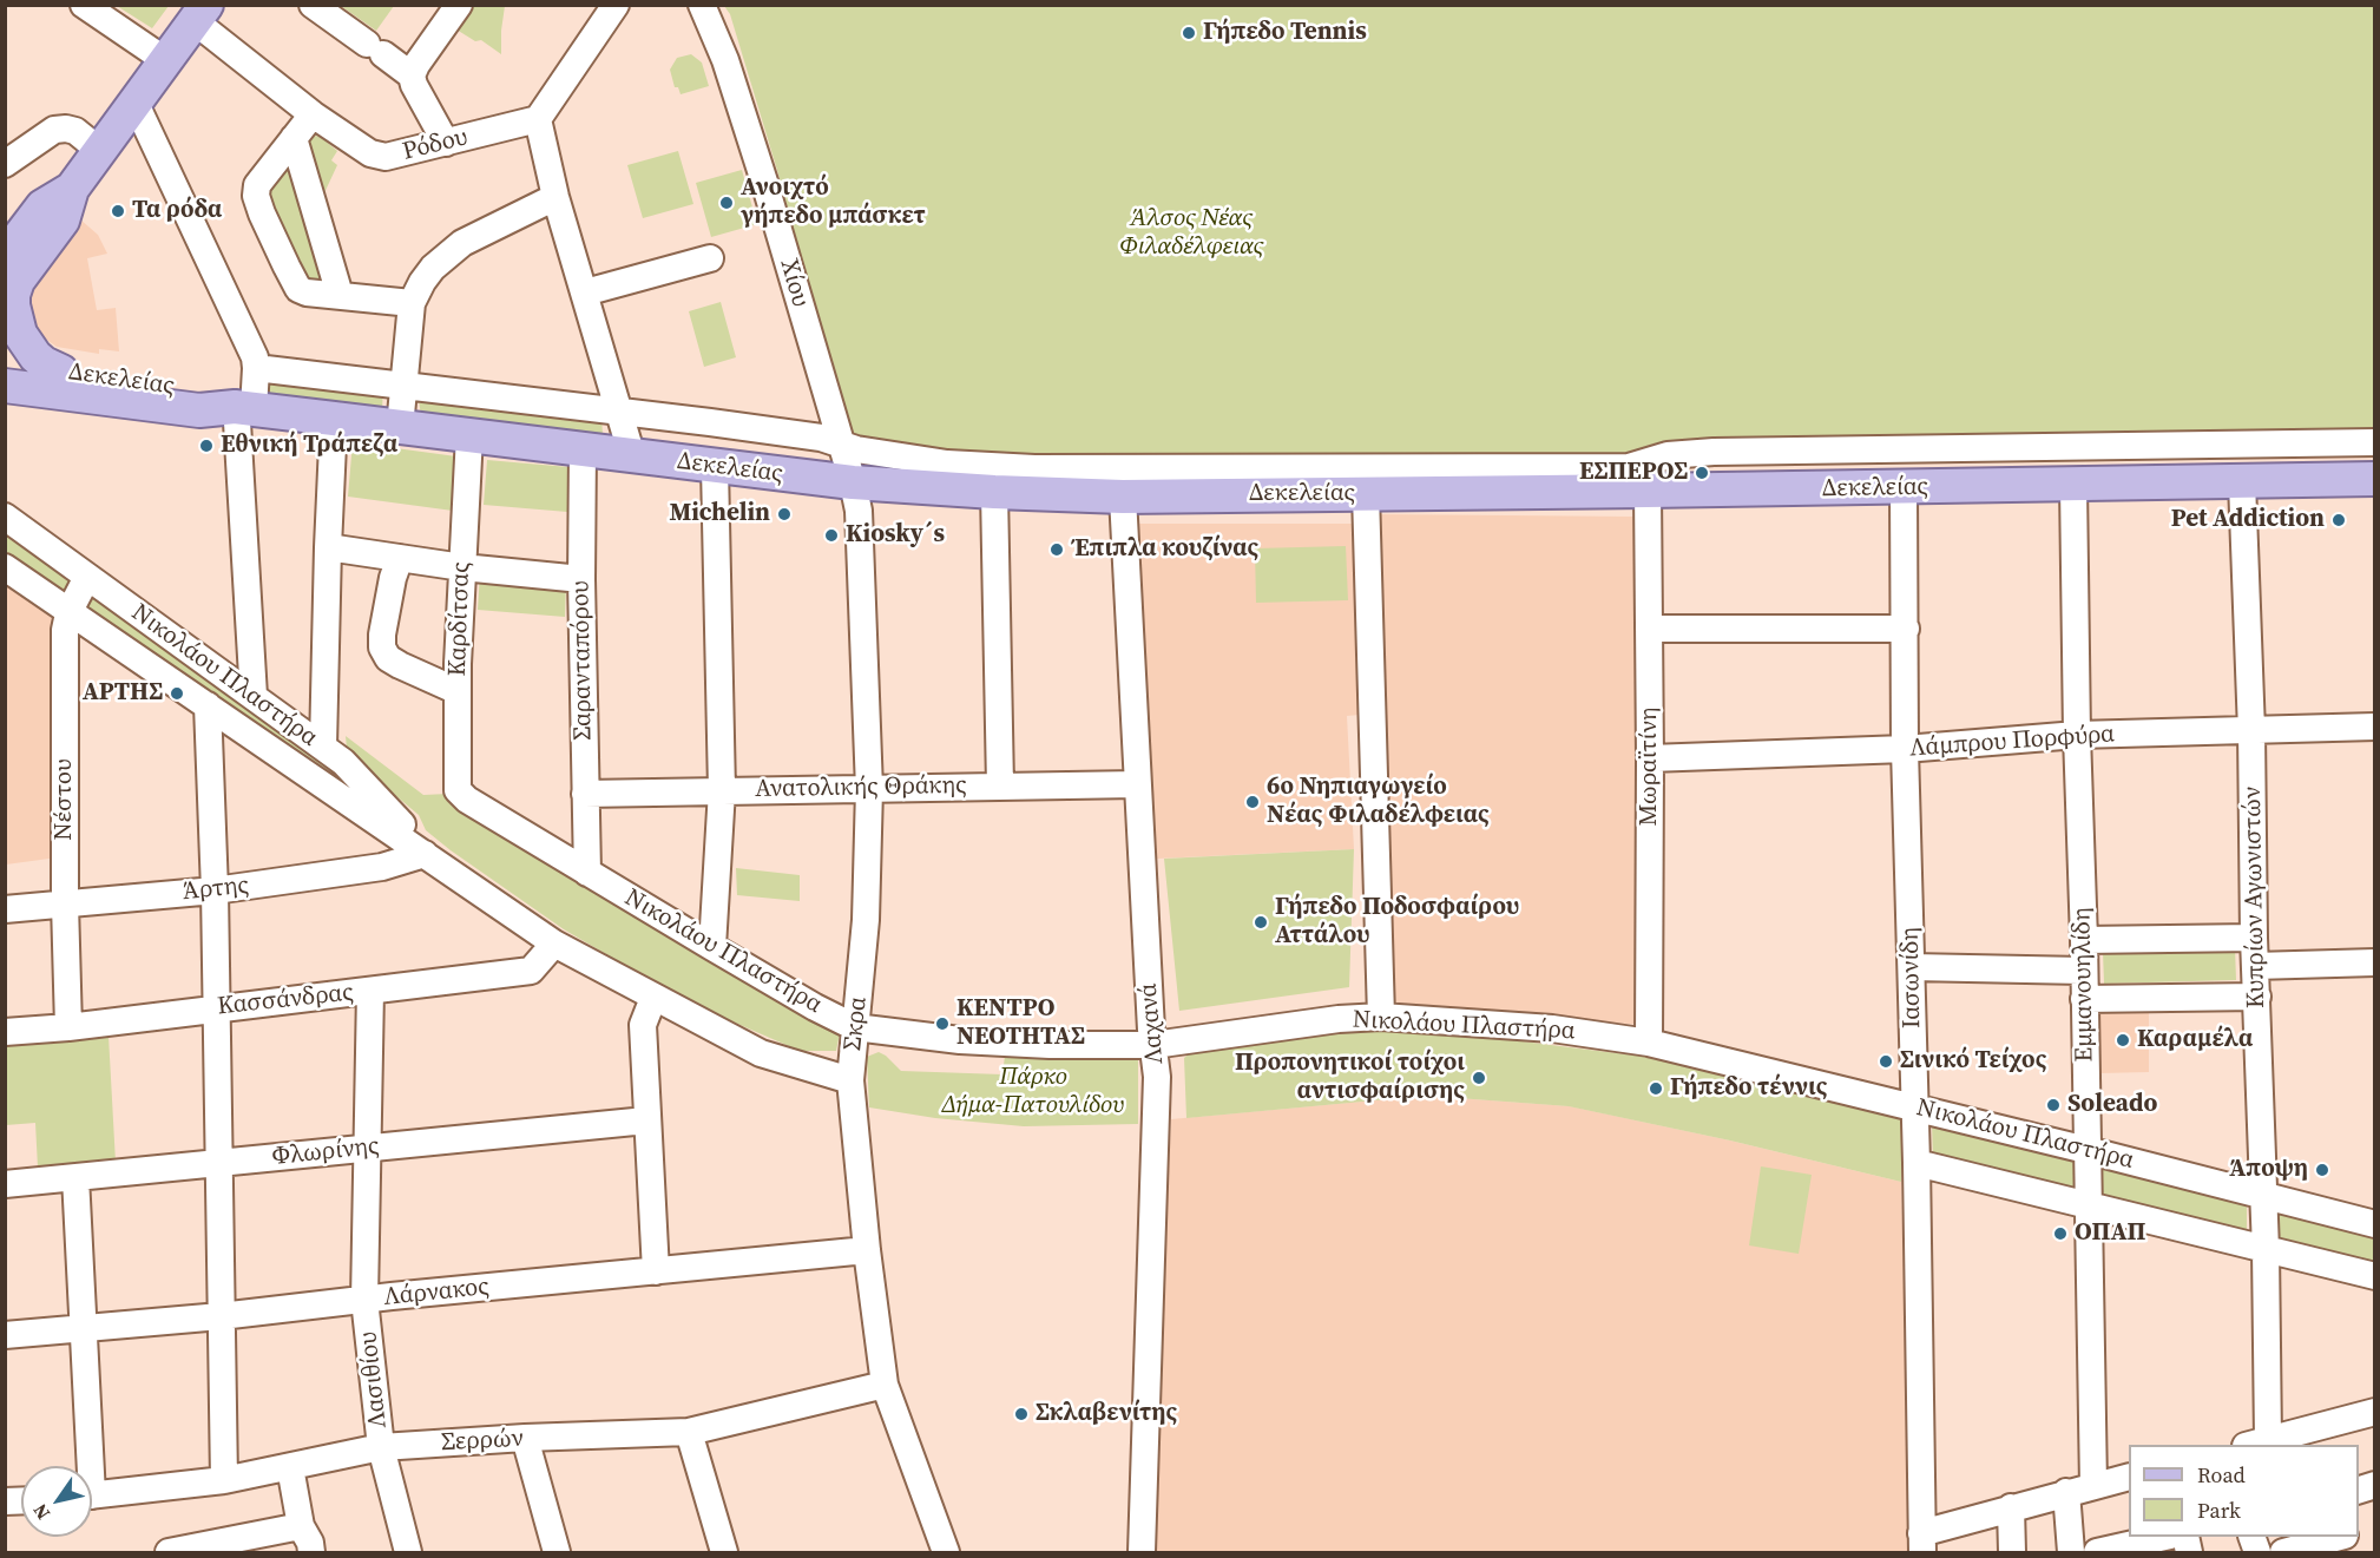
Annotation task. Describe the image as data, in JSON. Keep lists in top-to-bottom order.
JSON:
{
  "streets": {
    "main road": ["Δεκελείας"],
    "street": [
      "Ρόδου",
      "Χίου",
      "Καρδίτσας",
      "Σαρανταπόρου",
      "Νικολάου Πλαστήρα",
      "Λάμπρου Πορφύρα",
      "Μωραϊτίνη",
      "Ανατολικής Θράκης",
      "Νέστου",
      "Άρτης",
      "Κυπρίων Αγωνιστών",
      "Ιασωνίδη",
      "Εμμανουηλίδη",
      "Κασσάνδρας",
      "Σκρα",
      "Λαχανά",
      "Φλωρίνης",
      "Λάρνακος",
      "Λασιθίου",
      "Σερρών"
    ]
  },
  "crossings": [
    ["Χίου", "Δεκελείας"],
    ["Χίου", "Σκρα"],
    ["Δεκελείας", "Καρδίτσας"],
    ["Δεκελείας", "Σαρανταπόρου"],
    ["Δεκελείας", "Μωραϊτίνη"],
    ["Δεκελείας", "Κυπρίων Αγωνιστών"],
    ["Δεκελείας", "Ιασωνίδη"],
    ["Δεκελείας", "Εμμανουηλίδη"],
    ["Δεκελείας", "Σκρα"],
    ["Δεκελείας", "Λαχανά"],
    ["Καρδίτσας", "Νικολάου Πλαστήρα"],
    ["Σαρανταπόρου", "Νικολάου Πλαστήρα"],
    ["Σαρανταπόρου", "Ανατολικής Θράκης"],
    ["Νικολάου Πλαστήρα", "Μωραϊτίνη"],
    ["Νικολάου Πλαστήρα", "Νέστου"],
    ["Νικολάου Πλαστήρα", "Άρτης"],
    ["Νικολάου Πλαστήρα", "Κυπρίων Αγωνιστών"],
    ["Νικολάου Πλαστήρα", "Ιασωνίδη"],
    ["Νικολάου Πλαστήρα", "Εμμανουηλίδη"],
    ["Νικολάου Πλαστήρα", "Κασσάνδρας"],
    ["Νικολάου Πλαστήρα", "Σκρα"],
    ["Νικολάου Πλαστήρα", "Λαχανά"],
    ["Λάμπρου Πορφύρα", "Μωραϊτίνη"],
    ["Λάμπρου Πορφύρα", "Κυπρίων Αγωνιστών"],
    ["Λάμπρου Πορφύρα", "Ιασωνίδη"],
    ["Λάμπρου Πορφύρα", "Εμμανουηλίδη"],
    ["Ανατολικής Θράκης", "Σκρα"],
    ["Ανατολικής Θράκης", "Λαχανά"],
    ["Νέστου", "Άρτης"],
    ["Νέστου", "Κασσάνδρας"],
    ["Κασσάνδρας", "Λασιθίου"],
    ["Σκρα", "Λάρνακος"],
    ["Σκρα", "Σερρών"],
    ["Φλωρίνης", "Λασιθίου"],
    ["Λάρνακος", "Λασιθίου"],
    ["Λασιθίου", "Σερρών"]
  ],
  "parks": ["Άλσος Νέας Φιλαδέλφειας", "Πάρκο Δήμα-Πατουλίδου"],
  "places": [
    "Γήπεδο Tennis",
    "Ανοιχτό γήπεδο μπάσκετ",
    "Τα ρόδα",
    "Εθνική Τράπεζα",
    "ΕΣΠΕΡΟΣ",
    "Michelin",
    "Pet Addiction",
    "Kiosky´s",
    "Έπιπλα κουζίνας",
    "ΑΡΤΗΣ",
    "6ο Νηπιαγωγείο Νέας Φιλαδέλφειας",
    "Γήπεδο Ποδοσφαίρου Αττάλου",
    "ΚΕΝΤΡΟ ΝΕΟΤΗΤΑΣ",
    "Καραμέλα",
    "Σινικό Τείχος",
    "Προπονητικοί τοίχοι αντισφαίρισης",
    "Γήπεδο τέννις",
    "Soleado",
    "Άποψη",
    "ΟΠΑΠ",
    "Σκλαβενίτης"
  ],
  "legend": ["Road", "Park"],
  "north": "bottom left"
}
